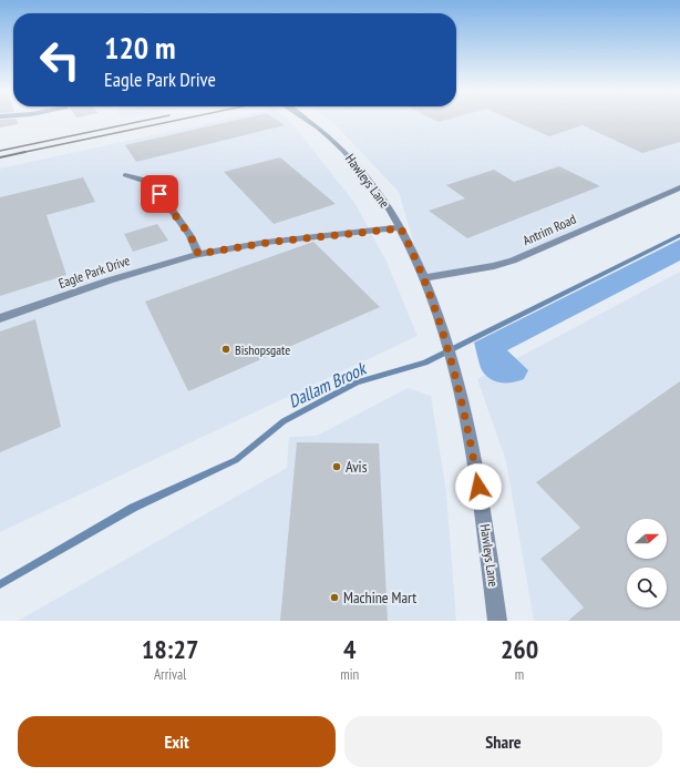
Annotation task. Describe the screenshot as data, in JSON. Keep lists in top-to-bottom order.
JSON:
{
  "streets": {
    "street": ["Hawleys Lane", "Antrim Road", "Eagle Park Drive"]
  },
  "crossings": [
    ["Hawleys Lane", "Antrim Road"],
    ["Hawleys Lane", "Eagle Park Drive"]
  ],
  "water": ["Dallam Brook"],
  "places": ["Bishopsgate", "Avis", "Machine Mart"],
  "north": "right",
  "page": {
    "turn": ["120 m", "Eagle Park Drive"],
    "eta": [
      "18:27",
      "Arrival",
      "4",
      "min",
      "260",
      "m"
    ],
    "buttons": ["Exit", "Share"]
  }
}
